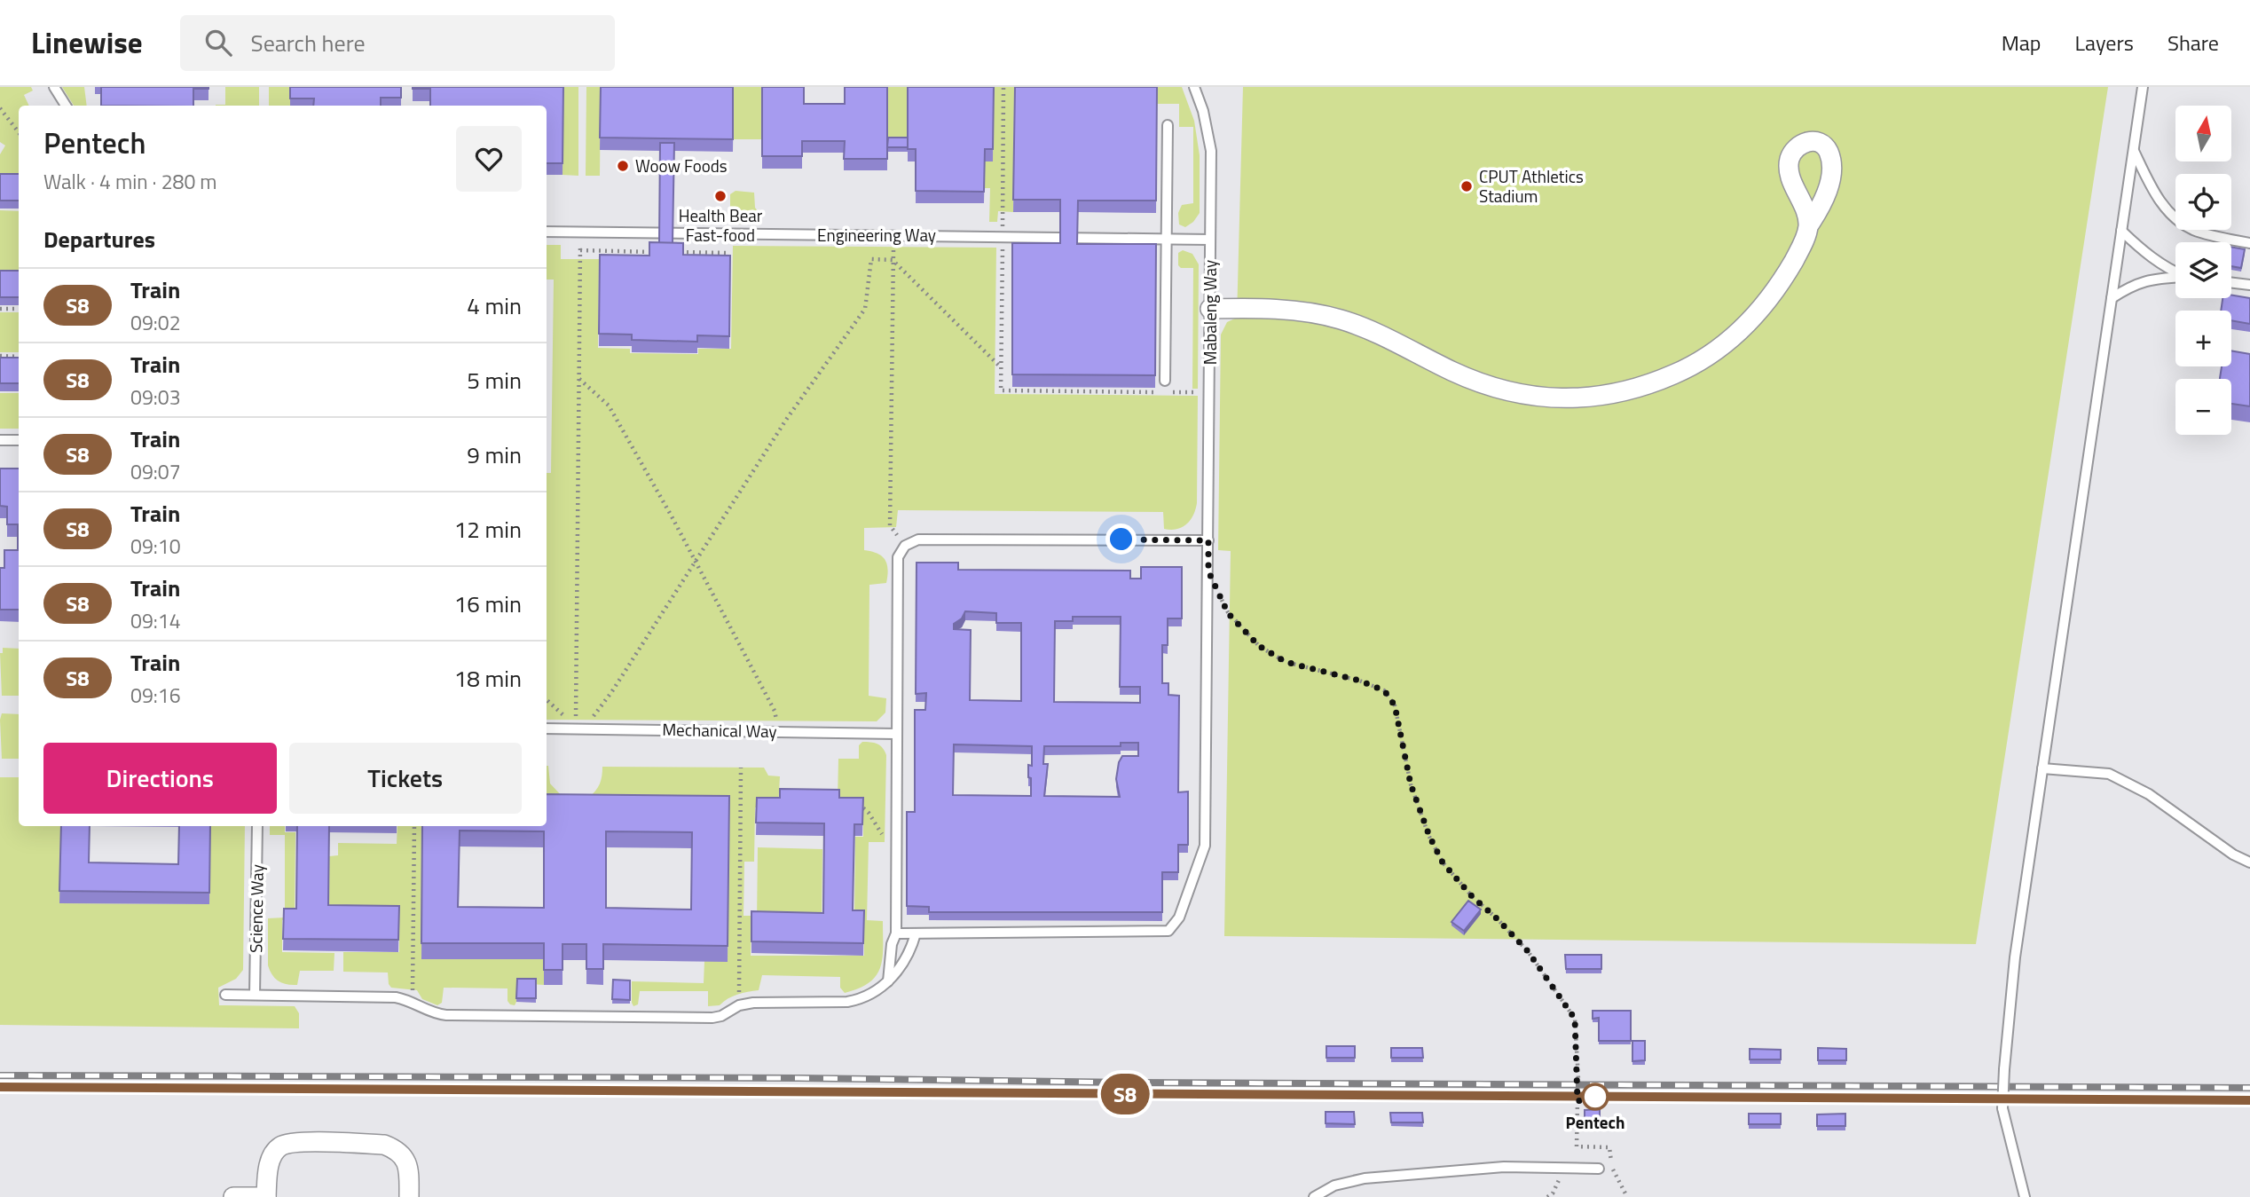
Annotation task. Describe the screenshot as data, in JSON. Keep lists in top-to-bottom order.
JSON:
{
  "streets": {
    "lane": [
      "Engineering Way",
      "Mabaleng Way",
      "Mechanical Way",
      "Science Way"
    ]
  },
  "crossings": [
    ["Engineering Way", "Mabaleng Way"]
  ],
  "places": [
    "Woow Foods",
    "CPUT Athletics Stadium",
    "Health Bear Fast-food",
    "Pentech"
  ],
  "north": "top",
  "page": {
    "header": "Linewise",
    "search": "Search here",
    "nav": ["Map", "Layers", "Share"],
    "on_map": "S8",
    "map_buttons": ["+", "−"],
    "heading": [
      ["Pentech", "Walk · 4 min · 280 m"],
      "Departures"
    ],
    "list": [
      {
        "mark": "S8",
        "name": "Train",
        "note": "09:02",
        "value": "4 min"
      },
      {
        "mark": "S8",
        "name": "Train",
        "note": "09:03",
        "value": "5 min"
      },
      {
        "mark": "S8",
        "name": "Train",
        "note": "09:07",
        "value": "9 min"
      },
      {
        "mark": "S8",
        "name": "Train",
        "note": "09:10",
        "value": "12 min"
      },
      {
        "mark": "S8",
        "name": "Train",
        "note": "09:14",
        "value": "16 min"
      },
      {
        "mark": "S8",
        "name": "Train",
        "note": "09:16",
        "value": "18 min"
      }
    ],
    "buttons": ["Directions", "Tickets"]
  }
}
